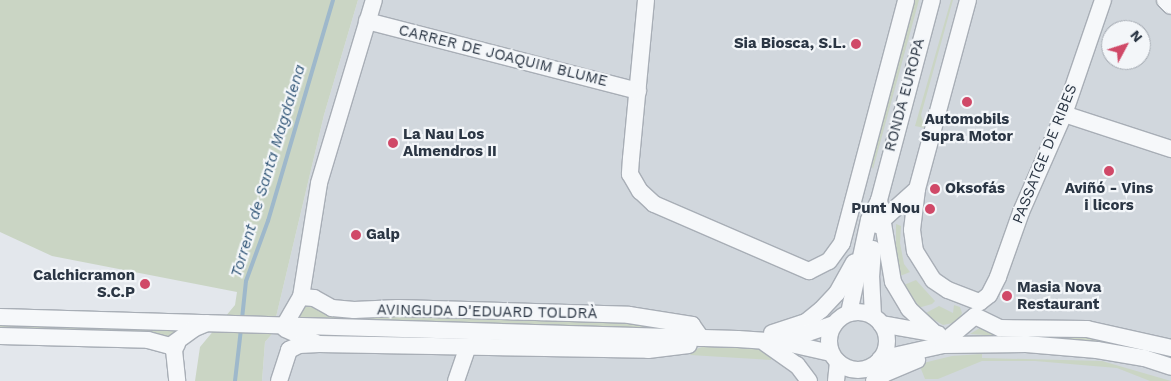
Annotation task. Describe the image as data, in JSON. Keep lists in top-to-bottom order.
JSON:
{
  "streets": {
    "street": [
      "CARRER DE JOAQUIM BLUME",
      "RONDA EUROPA",
      "PASSATGE DE RIBES",
      "AVINGUDA D'EDUARD TOLDRÀ"
    ]
  },
  "crossings": [
    ["CARRER DE JOAQUIM BLUME", "RONDA EUROPA"],
    ["RONDA EUROPA", "AVINGUDA D'EDUARD TOLDRÀ"]
  ],
  "water": ["Torrent de Santa Magdalena"],
  "places": [
    "Sia Biosca, S.L.",
    "Automobils Supra Motor",
    "La Nau Los Almendros II",
    "Aviñó - Vins i licors",
    "Oksofás",
    "Punt Nou",
    "Galp",
    "Calchicramon S.C.P",
    "Masia Nova Restaurant"
  ],
  "north": "top right"
}
